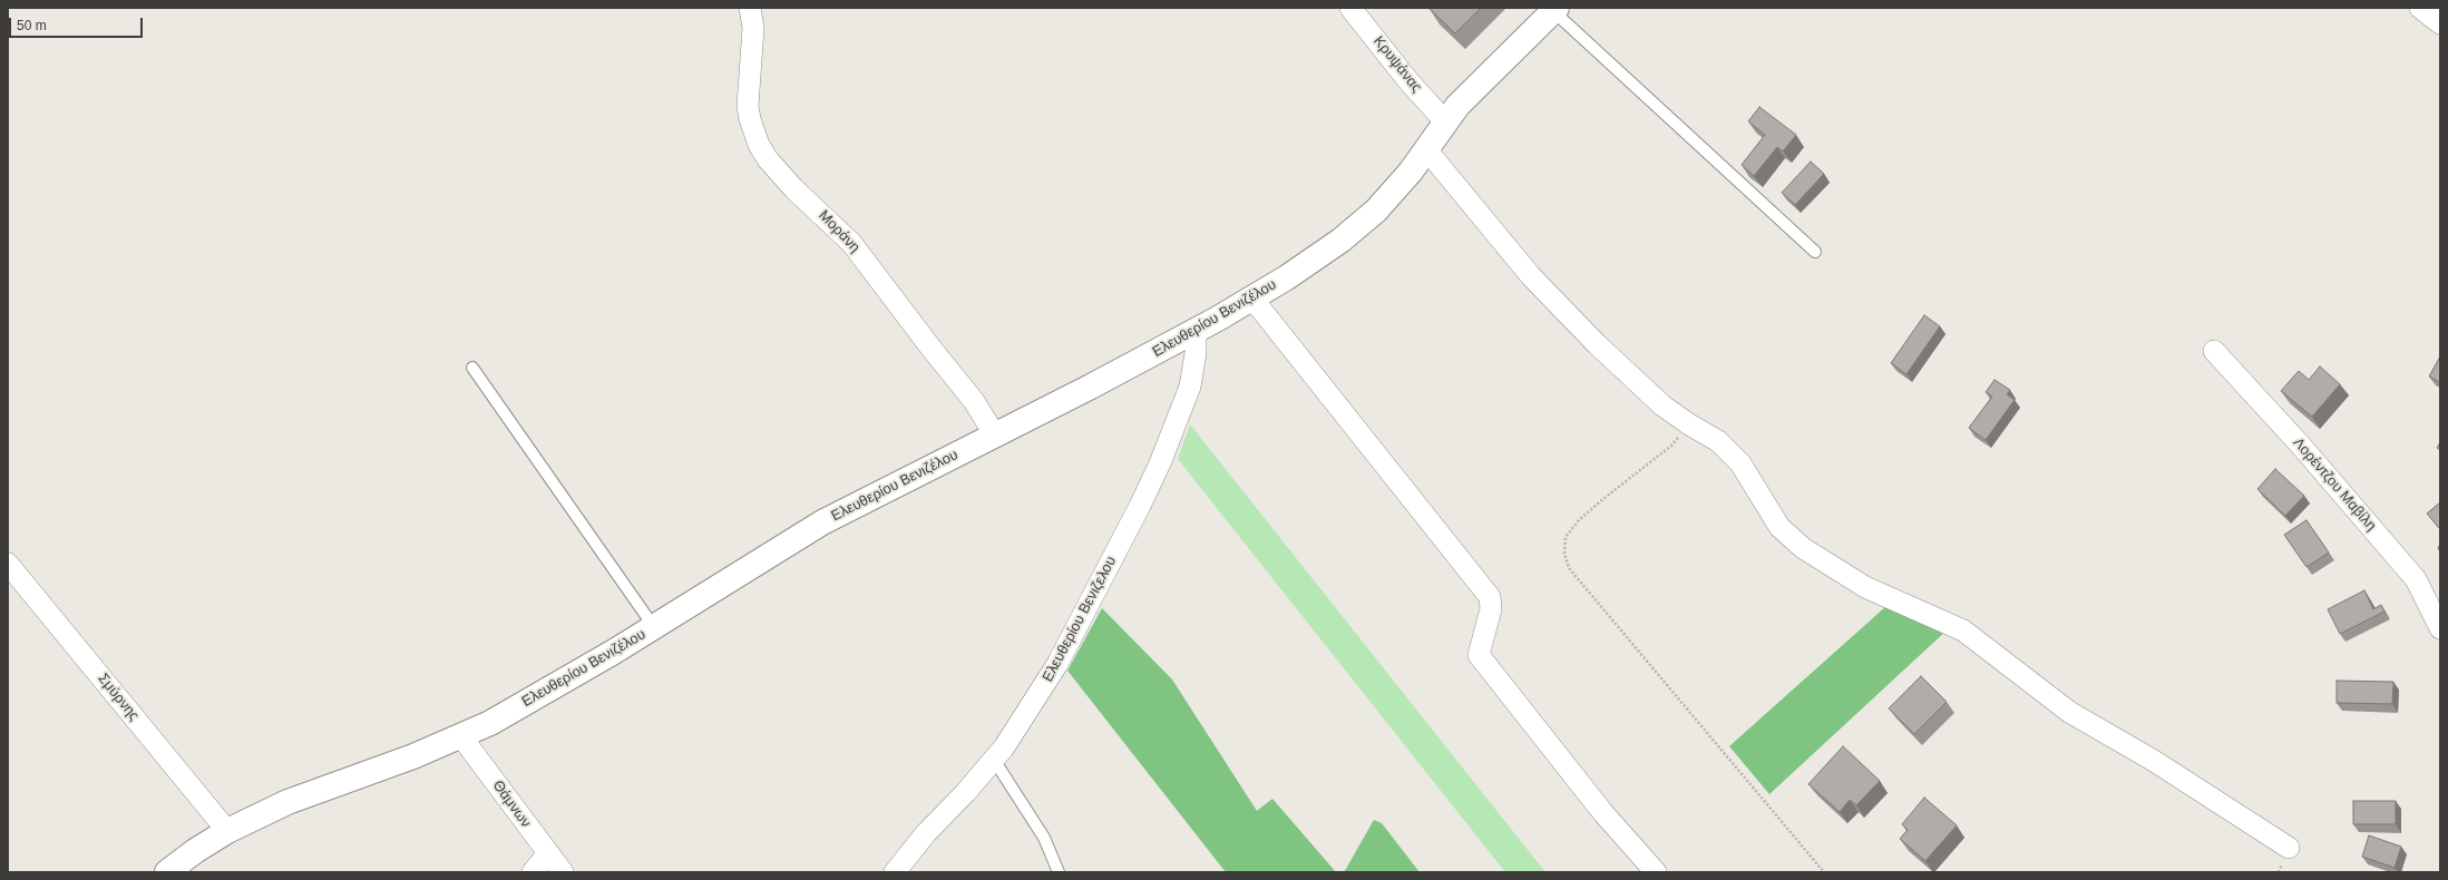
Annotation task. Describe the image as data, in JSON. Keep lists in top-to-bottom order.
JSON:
{
  "streets": {
    "main road": ["Ελευθερίου Βενιζέλου"],
    "street": [
      "Κρυψάνας",
      "Μοράνη",
      "Λορέντζου Μαβίλη",
      "Ελευθερίου Βενιζελου",
      "Σμύρνης",
      "Θάμνων"
    ]
  },
  "crossings": [
    ["Κρυψάνας", "Ελευθερίου Βενιζέλου"],
    ["Μοράνη", "Ελευθερίου Βενιζέλου"],
    ["Ελευθερίου Βενιζέλου", "Ελευθερίου Βενιζελου"],
    ["Ελευθερίου Βενιζέλου", "Σμύρνης"],
    ["Ελευθερίου Βενιζέλου", "Θάμνων"]
  ],
  "scale_bar": "50 m"
}
